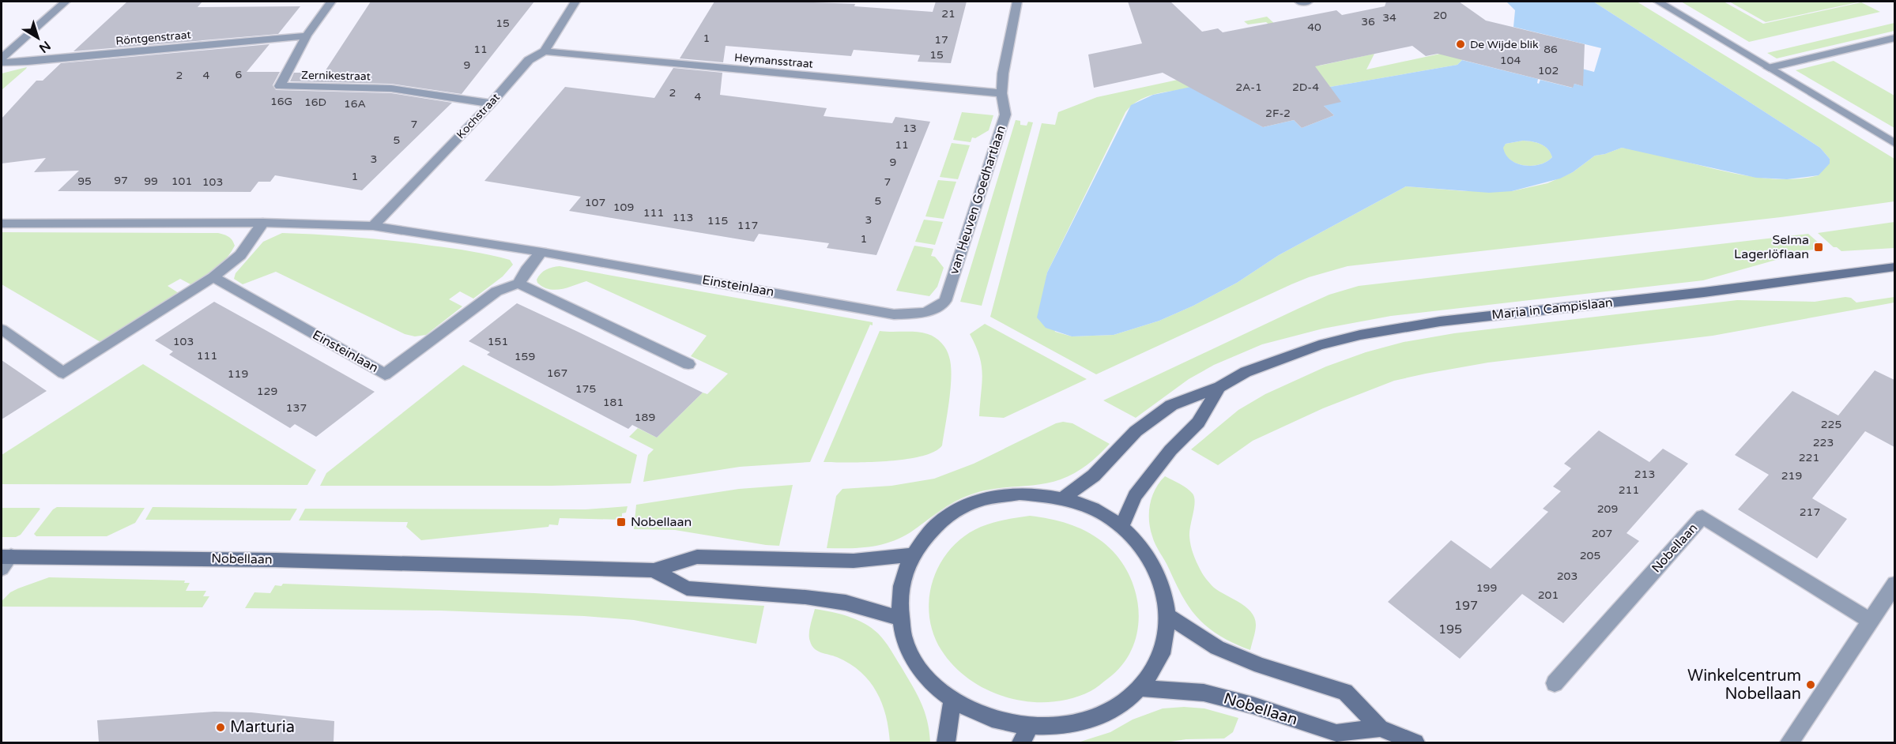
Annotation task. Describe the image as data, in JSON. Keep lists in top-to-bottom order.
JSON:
{
  "streets": {
    "main road": ["Maria in Campislaan", "Nobellaan"],
    "street": [
      "Röntgenstraat",
      "Heymansstraat",
      "Zernikestraat",
      "Kochstraat",
      "van Heuven Goedhartlaan",
      "Einsteinlaan"
    ]
  },
  "crossings": [
    ["Röntgenstraat", "Zernikestraat"],
    ["Heymansstraat", "Kochstraat"],
    ["Heymansstraat", "van Heuven Goedhartlaan"],
    ["Zernikestraat", "Kochstraat"],
    ["Kochstraat", "Einsteinlaan"],
    ["van Heuven Goedhartlaan", "Einsteinlaan"]
  ],
  "places": {
    "other": ["De Wijde blik", "Winkelcentrum Nobellaan", "Marturia"],
    "transit": ["Selma Lagerlöflaan", "Nobellaan"]
  },
  "house_numbers": [
    "21",
    "20",
    "34",
    "36",
    "15",
    "40",
    "1",
    "17",
    "11",
    "86",
    "15",
    "104",
    "9",
    "102",
    "6",
    "2",
    "4",
    "2A-1",
    "2D-4",
    "2",
    "4",
    "16G",
    "16D",
    "16A",
    "2F-2",
    "7",
    "13",
    "5",
    "11",
    "3",
    "9",
    "1",
    "97",
    "95",
    "99",
    "101",
    "103",
    "7",
    "5",
    "107",
    "109",
    "111",
    "113",
    "3",
    "115",
    "117",
    "1",
    "103",
    "151",
    "111",
    "159",
    "167",
    "119",
    "175",
    "129",
    "181",
    "137",
    "189",
    "225",
    "223",
    "221",
    "213",
    "219",
    "211",
    "209",
    "217",
    "207",
    "205",
    "203",
    "199",
    "201",
    "197",
    "195"
  ],
  "north": "bottom right"
}
